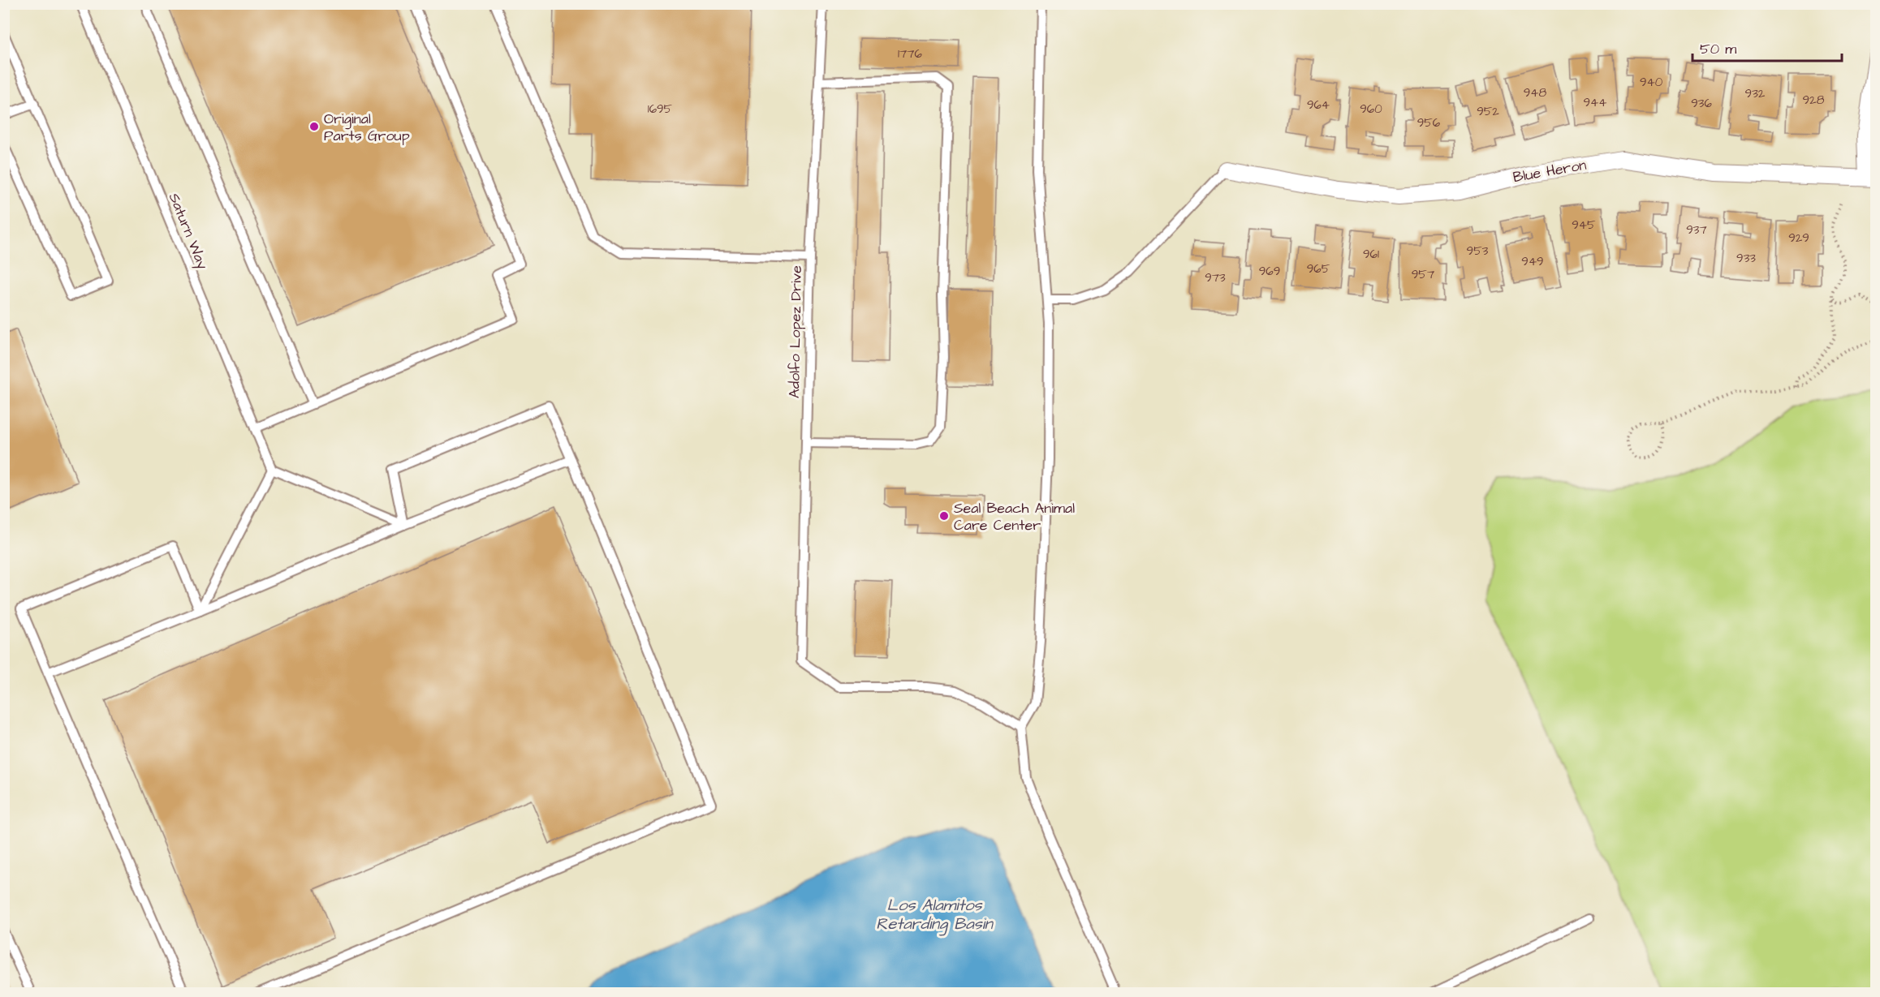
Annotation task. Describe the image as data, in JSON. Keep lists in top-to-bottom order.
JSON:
{
  "streets": {
    "street": ["Blue Heron"],
    "lane": ["Saturn Way", "Adolfo Lopez Drive"]
  },
  "water": ["Los Alamitos Retarding Basin"],
  "places": ["Original Parts Group", "Seal Beach Animal Care Center"],
  "house_numbers": [
    "1776",
    "940",
    "948",
    "932",
    "928",
    "944",
    "936",
    "964",
    "1695",
    "960",
    "952",
    "956",
    "945",
    "937",
    "929",
    "953",
    "961",
    "933",
    "949",
    "965",
    "969",
    "957",
    "973"
  ],
  "scale_bar": "50 m"
}
